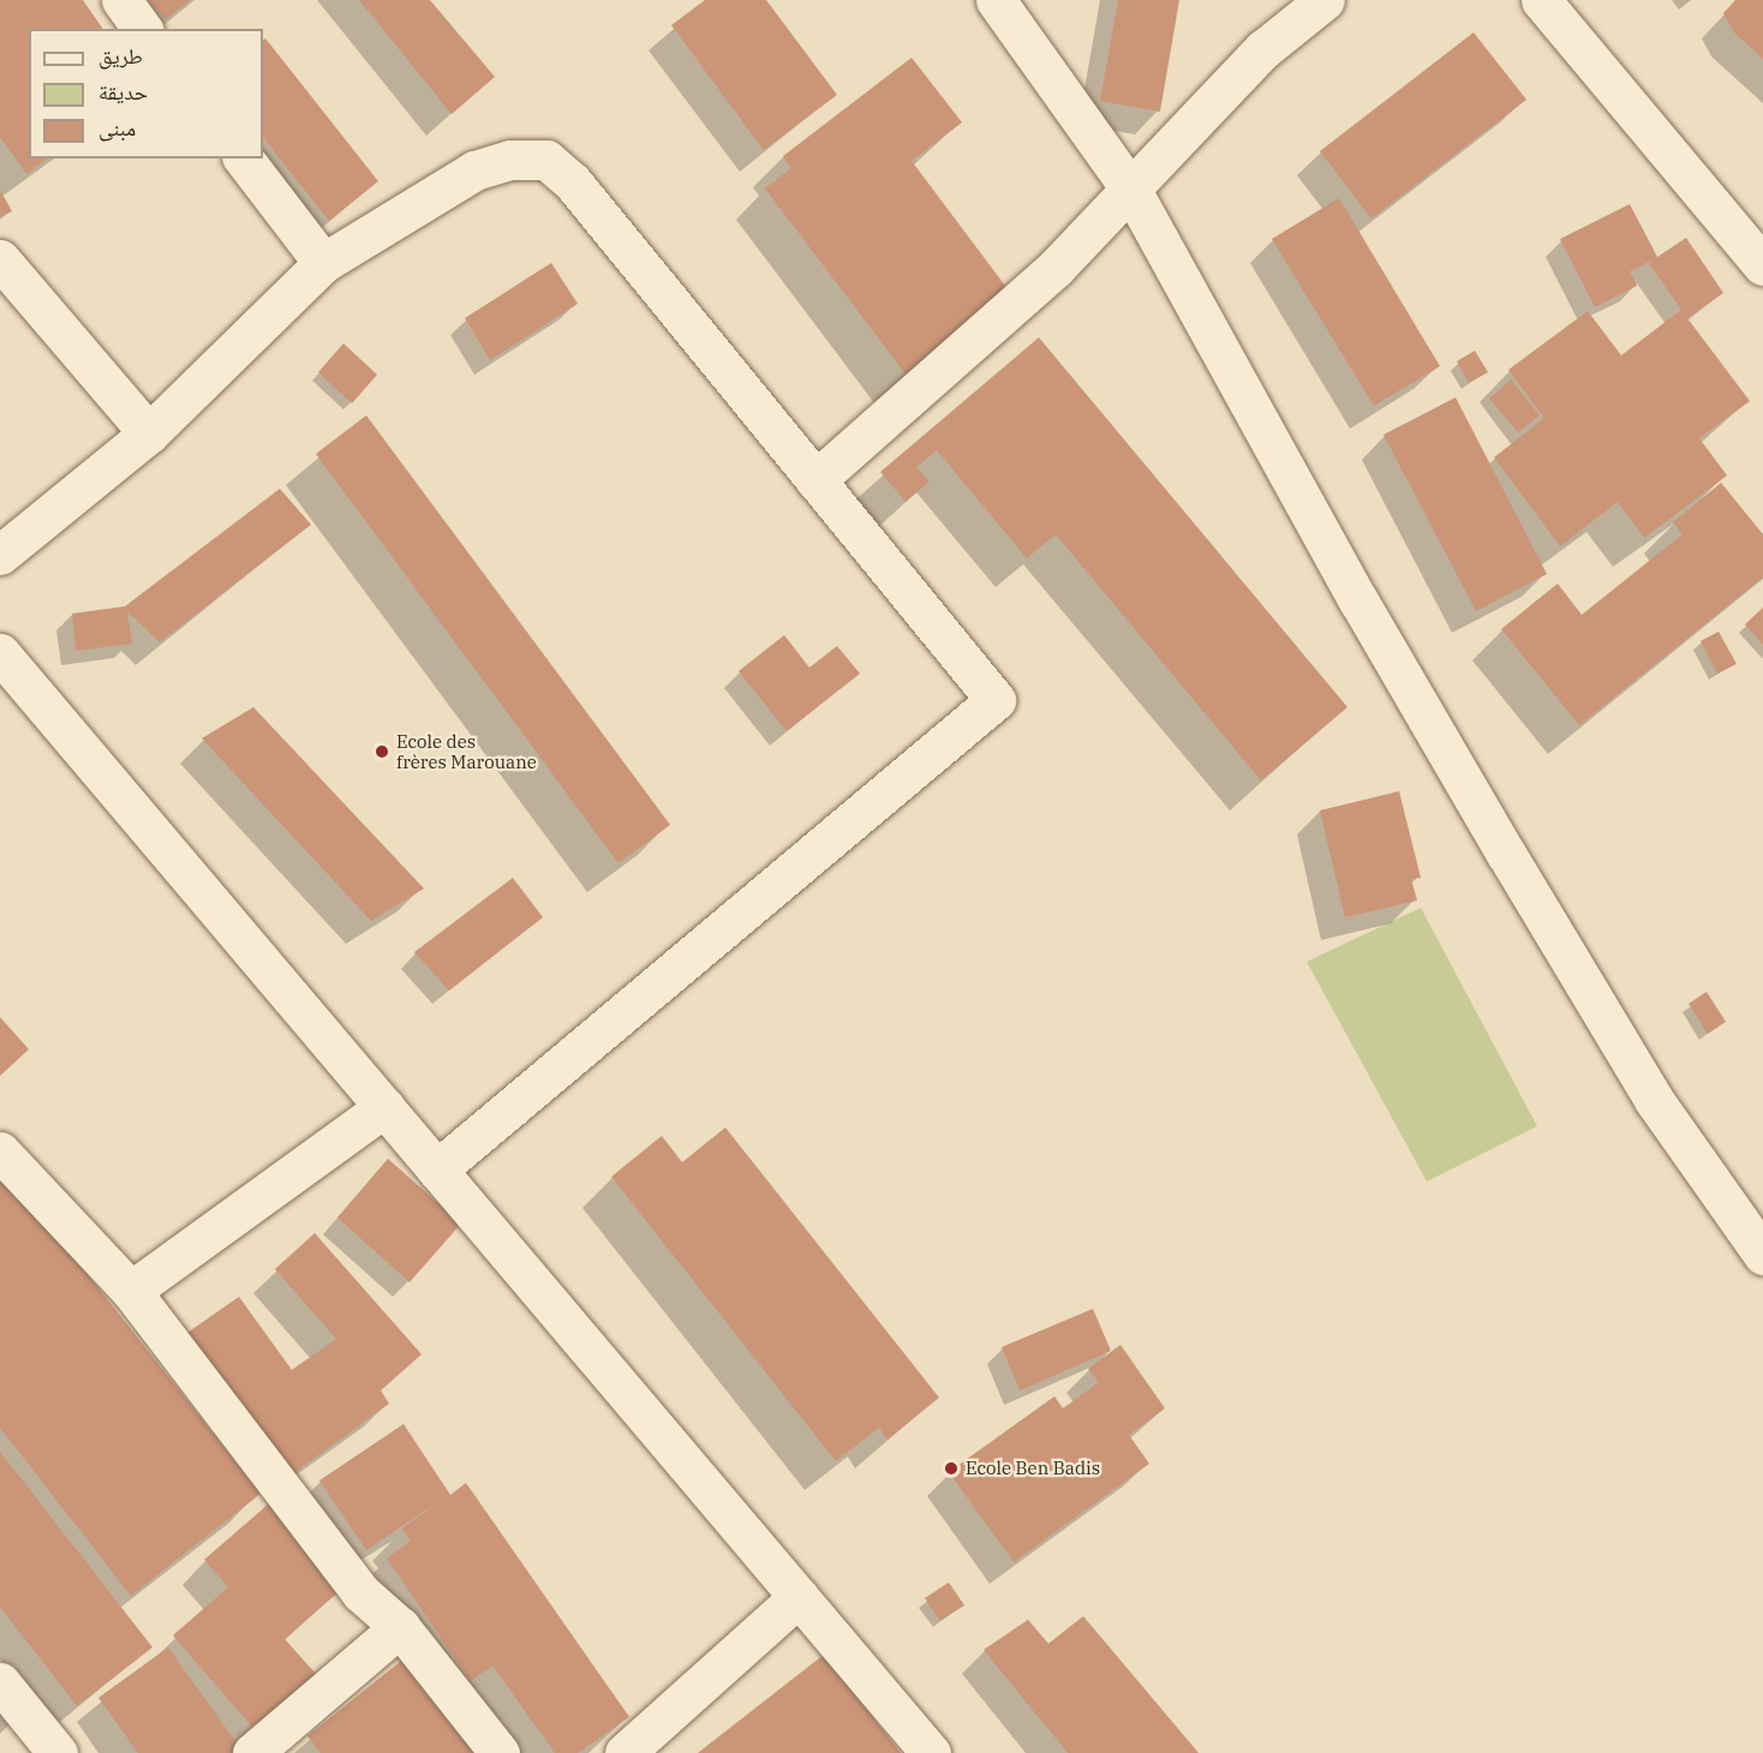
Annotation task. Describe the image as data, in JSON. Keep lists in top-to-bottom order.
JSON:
{
  "places": ["Ecole des frères Marouane", "Ecole Ben Badis"],
  "legend": ["طريق", "حديقة", "مبنى"]
}
